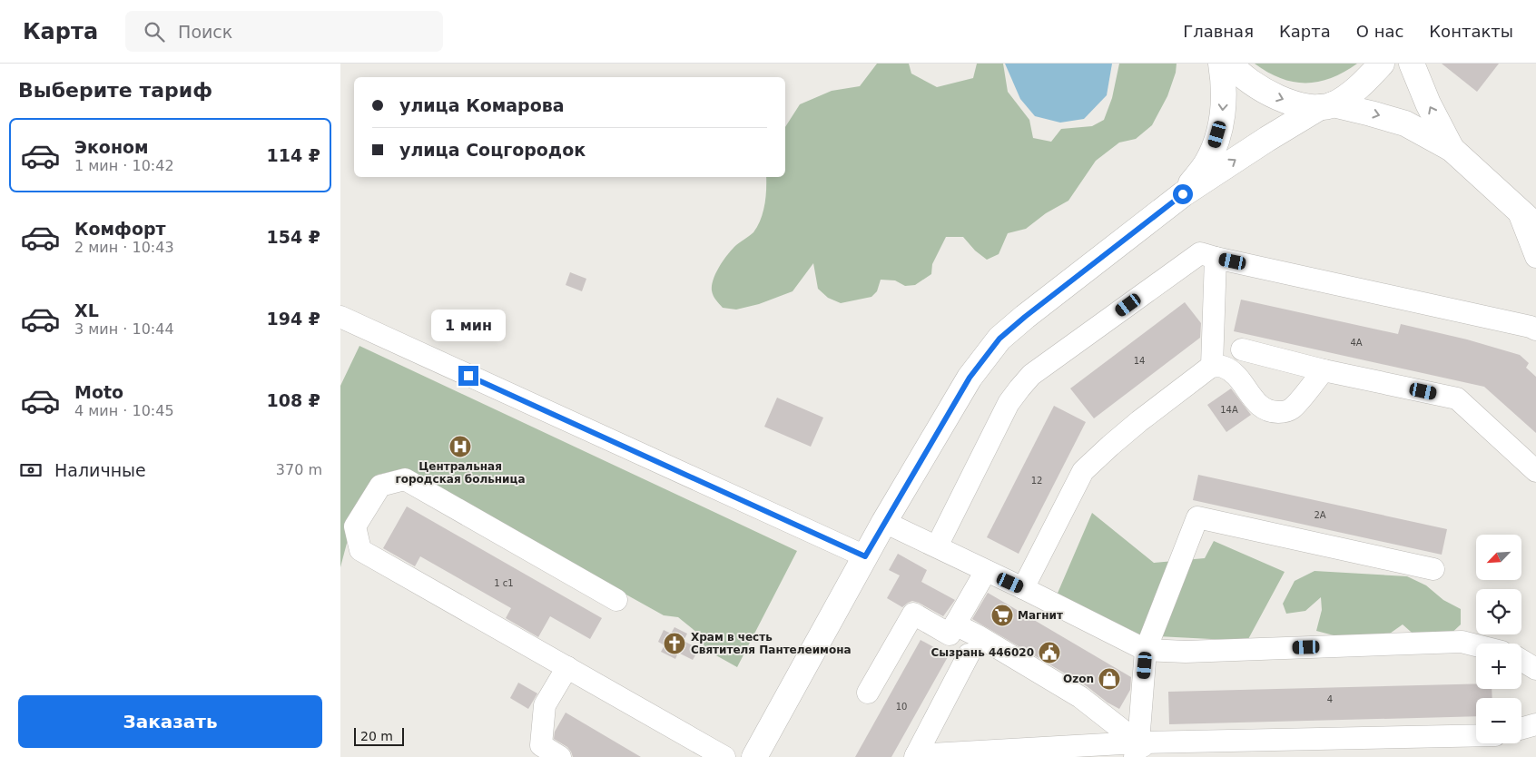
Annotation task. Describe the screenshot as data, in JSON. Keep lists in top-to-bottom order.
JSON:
{
  "places": {
    "hospital": ["Центральная городская больница"],
    "supermarket": ["Магнит"],
    "church": ["Храм в честь Святителя Пантелеимона"],
    "public building": ["Сызрань 446020"],
    "shop": ["Ozon"]
  },
  "house_numbers": [
    "4А",
    "14",
    "14А",
    "12",
    "2А",
    "1 с1",
    "4",
    "10"
  ],
  "scale_bar": "20 m",
  "north": "bottom left",
  "page": {
    "header": "Карта",
    "search": "Поиск",
    "nav": [
      "Главная",
      "Карта",
      "О нас",
      "Контакты"
    ],
    "heading": "Выберите тариф",
    "banner": ["улица Комарова", "улица Соцгородок"],
    "list": [
      {
        "name": "Эконом",
        "note": "1 мин · 10:42",
        "value": "114 ₽"
      },
      {
        "name": "Комфорт",
        "note": "2 мин · 10:43",
        "value": "154 ₽"
      },
      {
        "name": "XL",
        "note": "3 мин · 10:44",
        "value": "194 ₽"
      },
      {
        "name": "Moto",
        "note": "4 мин · 10:45",
        "value": "108 ₽"
      }
    ],
    "bubble": "1 мин",
    "pay": ["Наличные", "370 m"],
    "map_buttons": ["+", "−"],
    "buttons": "Заказать",
    "scale": "20 m"
  }
}
